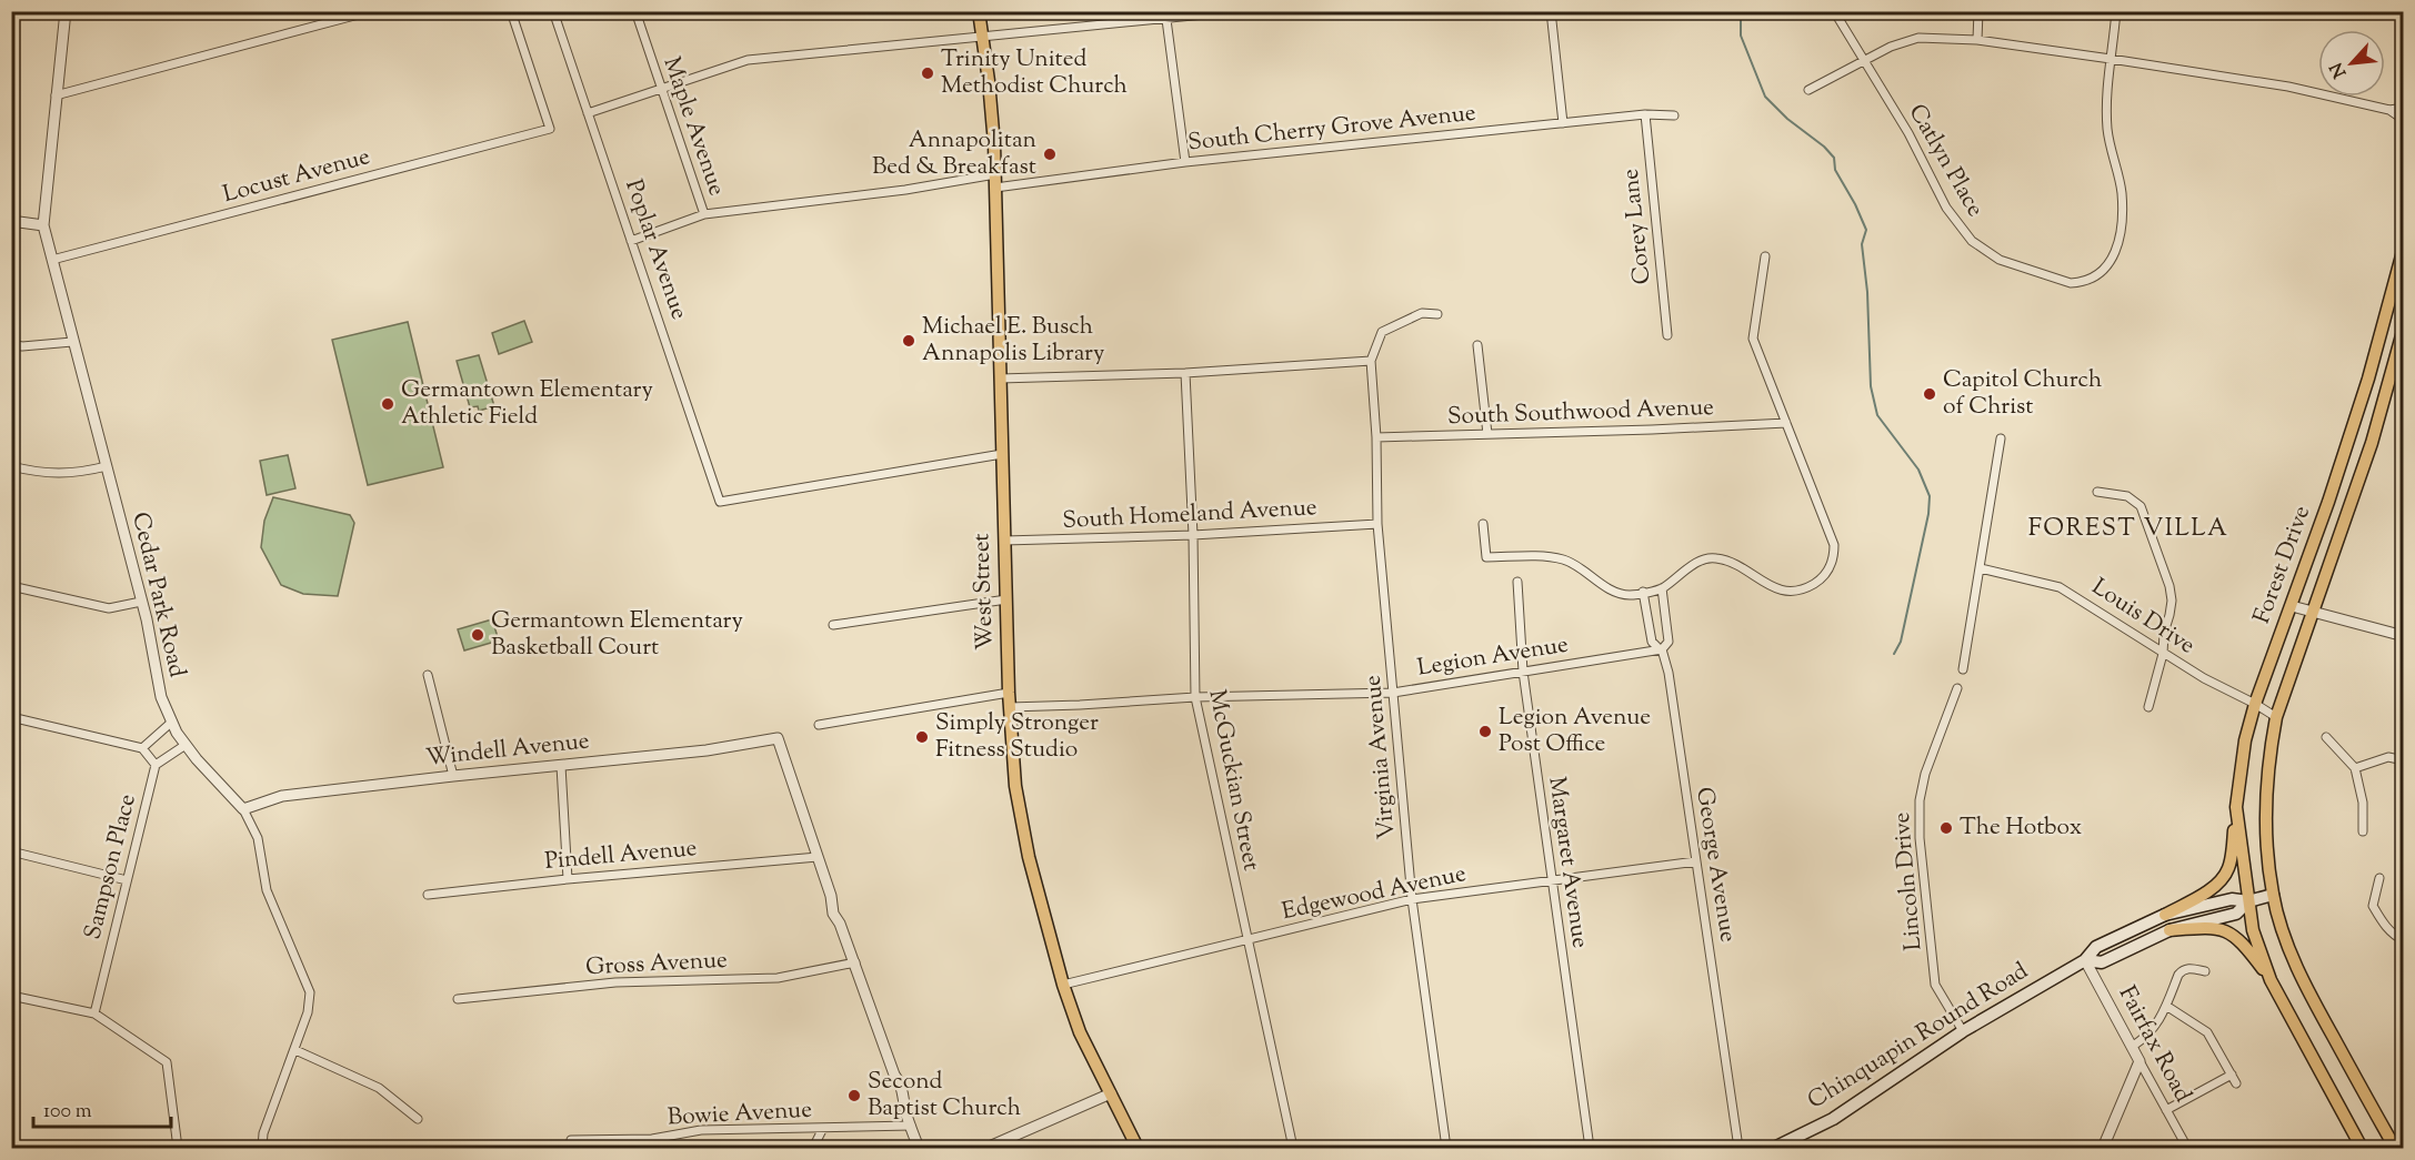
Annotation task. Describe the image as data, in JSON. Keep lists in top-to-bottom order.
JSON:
{
  "streets": {
    "main road": ["Forest Drive", "West Street", "Chinquapin Round Road"],
    "street": [
      "Maple Avenue",
      "South Cherry Grove Avenue",
      "Catlyn Place",
      "Locust Avenue",
      "Corey Lane",
      "Poplar Avenue",
      "South Southwood Avenue",
      "South Homeland Avenue",
      "Cedar Park Road",
      "Louis Drive",
      "Legion Avenue",
      "Windell Avenue",
      "Virginia Avenue",
      "McGuckian Street",
      "Pindell Avenue",
      "Margaret Avenue",
      "George Avenue",
      "Sampson Place",
      "Lincoln Drive",
      "Edgewood Avenue",
      "Gross Avenue",
      "Fairfax Road",
      "Bowie Avenue"
    ]
  },
  "crossings": [
    ["Maple Avenue", "South Cherry Grove Avenue"],
    ["South Cherry Grove Avenue", "Corey Lane"],
    ["South Cherry Grove Avenue", "Poplar Avenue"],
    ["South Cherry Grove Avenue", "West Street"],
    ["Locust Avenue", "Cedar Park Road"],
    ["Poplar Avenue", "West Street"],
    ["South Southwood Avenue", "Virginia Avenue"],
    ["South Homeland Avenue", "West Street"],
    ["South Homeland Avenue", "Virginia Avenue"],
    ["South Homeland Avenue", "McGuckian Street"],
    ["Forest Drive", "Louis Drive"],
    ["Forest Drive", "Chinquapin Round Road"],
    ["West Street", "Legion Avenue"],
    ["West Street", "Edgewood Avenue"],
    ["Cedar Park Road", "Windell Avenue"],
    ["Legion Avenue", "Virginia Avenue"],
    ["Legion Avenue", "McGuckian Street"],
    ["Legion Avenue", "Margaret Avenue"],
    ["Legion Avenue", "George Avenue"],
    ["Windell Avenue", "Pindell Avenue"],
    ["Virginia Avenue", "Edgewood Avenue"],
    ["McGuckian Street", "Edgewood Avenue"],
    ["Margaret Avenue", "Edgewood Avenue"],
    ["George Avenue", "Edgewood Avenue"],
    ["Lincoln Drive", "Chinquapin Round Road"],
    ["Chinquapin Round Road", "Fairfax Road"]
  ],
  "districts": ["FOREST VILLA"],
  "places": [
    "Trinity United Methodist Church",
    "Annapolitan Bed & Breakfast",
    "Michael E. Busch Annapolis Library",
    "Capitol Church of Christ",
    "Germantown Elementary Athletic Field",
    "Germantown Elementary Basketball Court",
    "Legion Avenue Post Office",
    "Simply Stronger Fitness Studio",
    "The Hotbox",
    "Second Baptist Church"
  ],
  "scale_bar": "100 m",
  "north": "bottom left"
}
